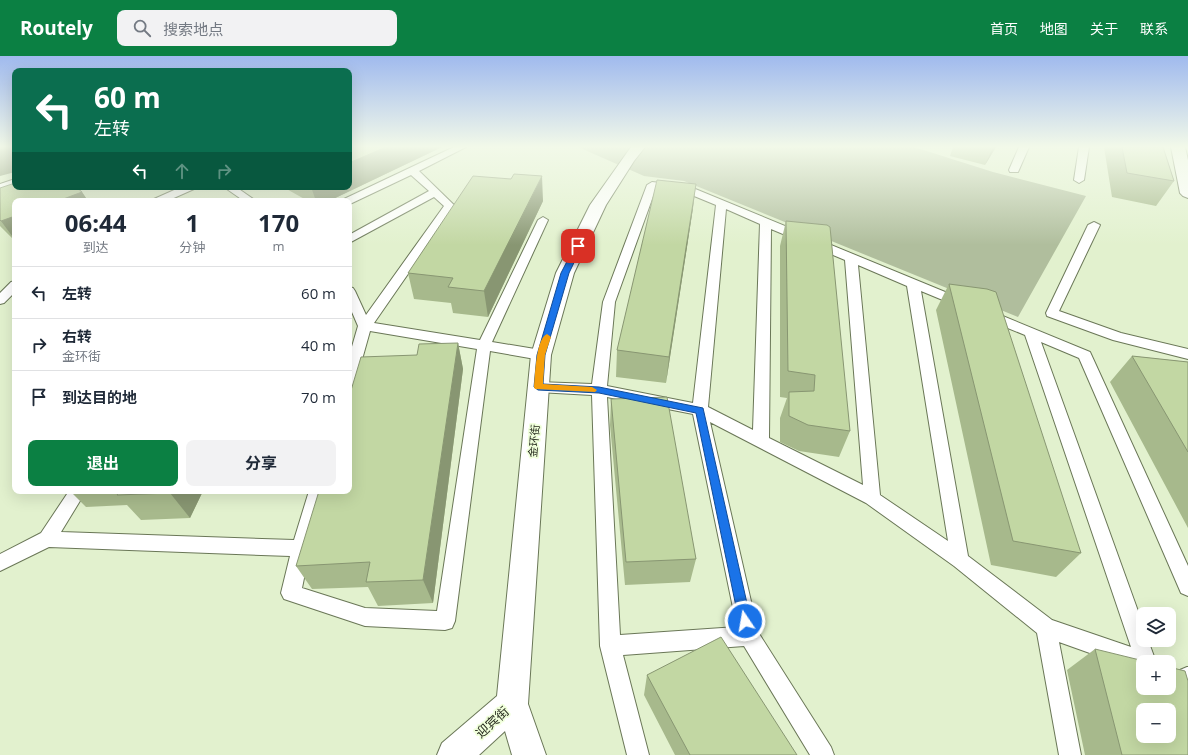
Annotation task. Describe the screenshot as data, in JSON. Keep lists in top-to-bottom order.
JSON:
{
  "streets": {
    "street": ["金环街", "迎宾街"]
  },
  "crossings": [
    ["金环街", "迎宾街"]
  ],
  "page": {
    "header": "Routely",
    "search": "搜索地点",
    "nav": [
      "首页",
      "地图",
      "关于",
      "联系"
    ],
    "turn": ["60 m", "左转"],
    "eta": [
      "06:44",
      "到达",
      "1",
      "分钟",
      "170",
      "m"
    ],
    "list": [
      {
        "name": "左转",
        "value": "60 m"
      },
      {
        "name": "右转",
        "note": "金环街",
        "value": "40 m"
      },
      {
        "name": "到达目的地",
        "value": "70 m"
      }
    ],
    "buttons": ["退出", "分享"],
    "map_buttons": ["+", "−"]
  }
}
